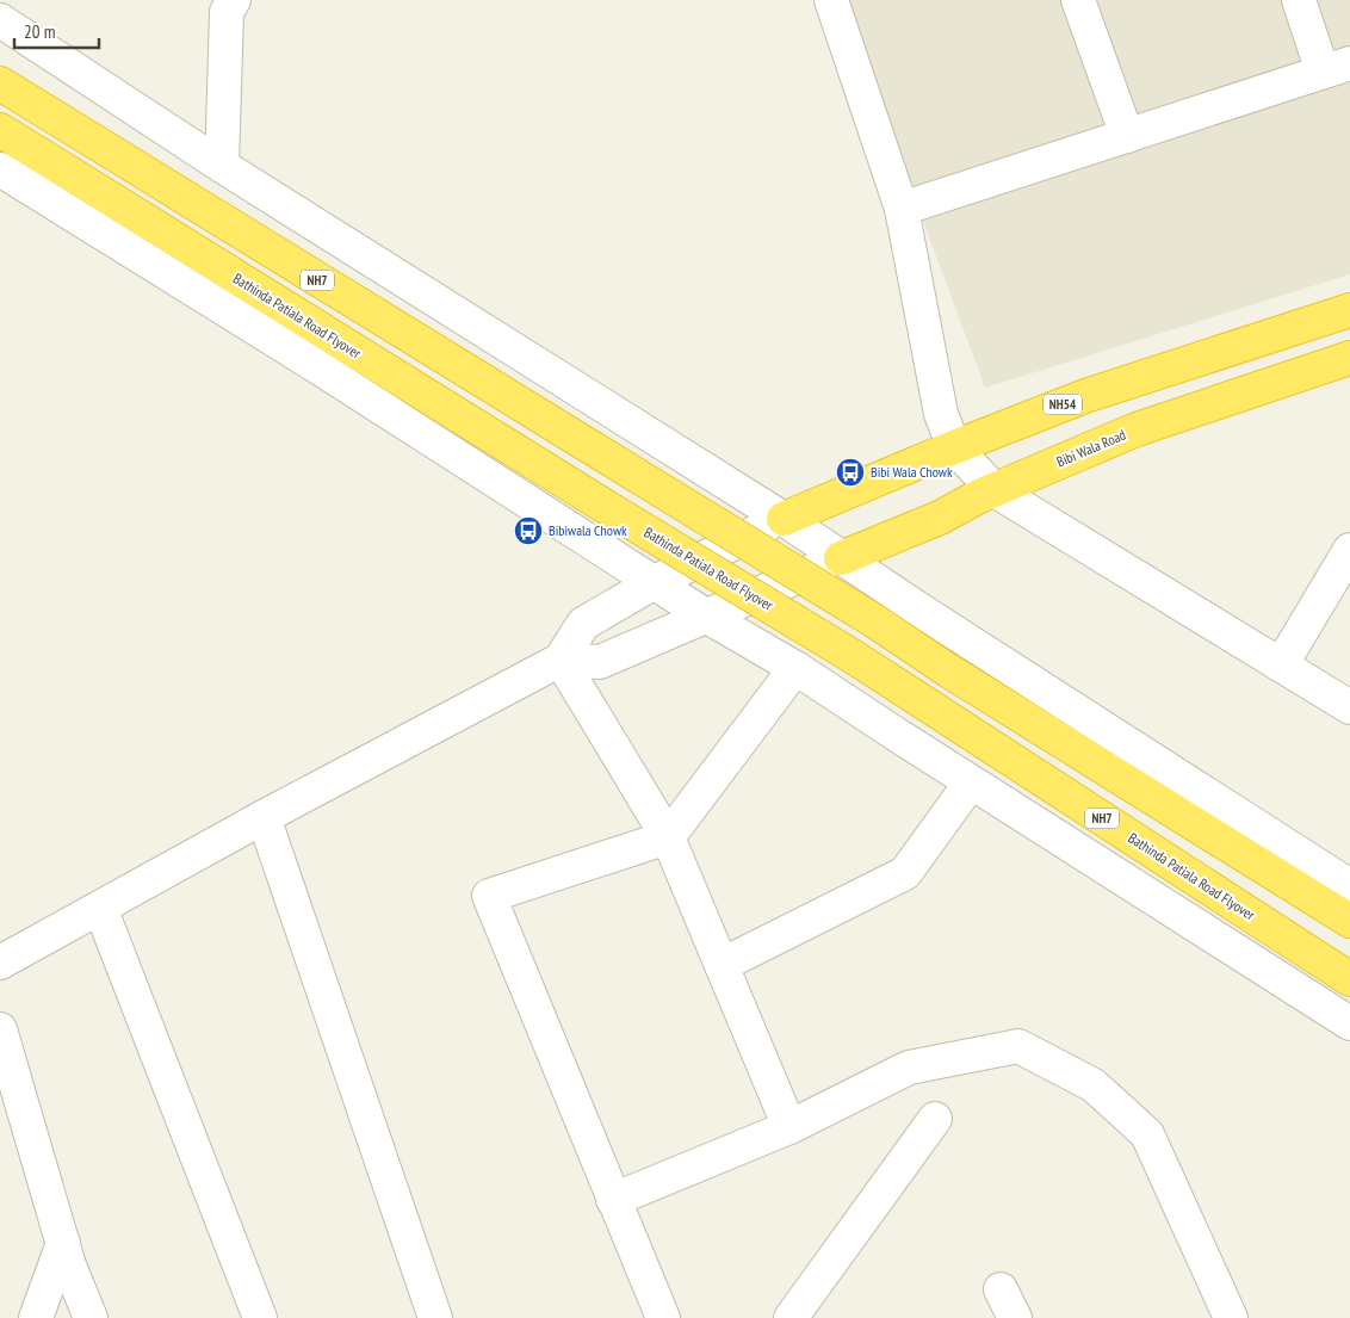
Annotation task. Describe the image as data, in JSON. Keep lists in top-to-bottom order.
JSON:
{
  "streets": {
    "highway": [
      "NH7",
      "Bathinda Patiala Road Flyover",
      "NH54",
      "Bibi Wala Road"
    ]
  },
  "places": {
    "bus stop": ["Bibi Wala Chowk", "Bibiwala Chowk"]
  },
  "scale_bar": "20 m"
}
